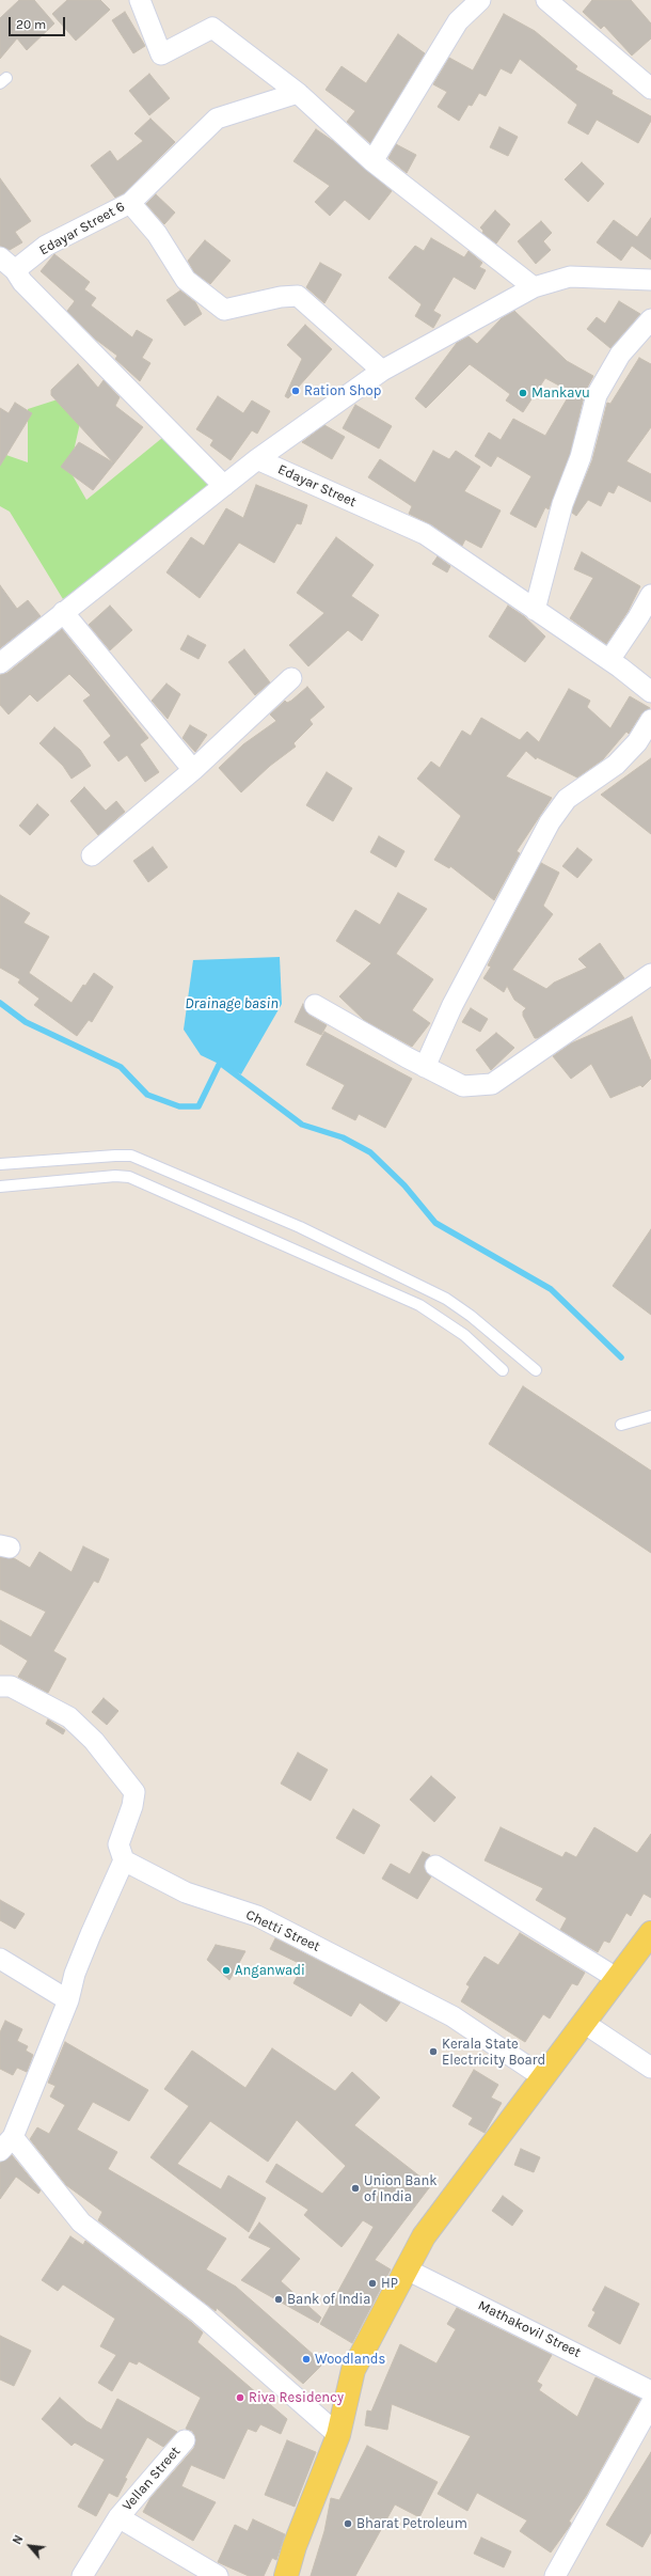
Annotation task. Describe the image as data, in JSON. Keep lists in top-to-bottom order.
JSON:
{
  "streets": {
    "street": [
      "Edayar Street 6",
      "Edayar Street",
      "Chetti Street",
      "Mathakovil Street",
      "Vellan Street"
    ]
  },
  "water": ["Drainage basin"],
  "places": [
    "Ration Shop",
    "Mankavu",
    "Anganwadi",
    "Kerala State Electricity Board",
    "Union Bank of India",
    "HP",
    "Bank of India",
    "Woodlands",
    "Riva Residency",
    "Bharat Petroleum"
  ],
  "scale_bar": "20 m",
  "north": "top left"
}
